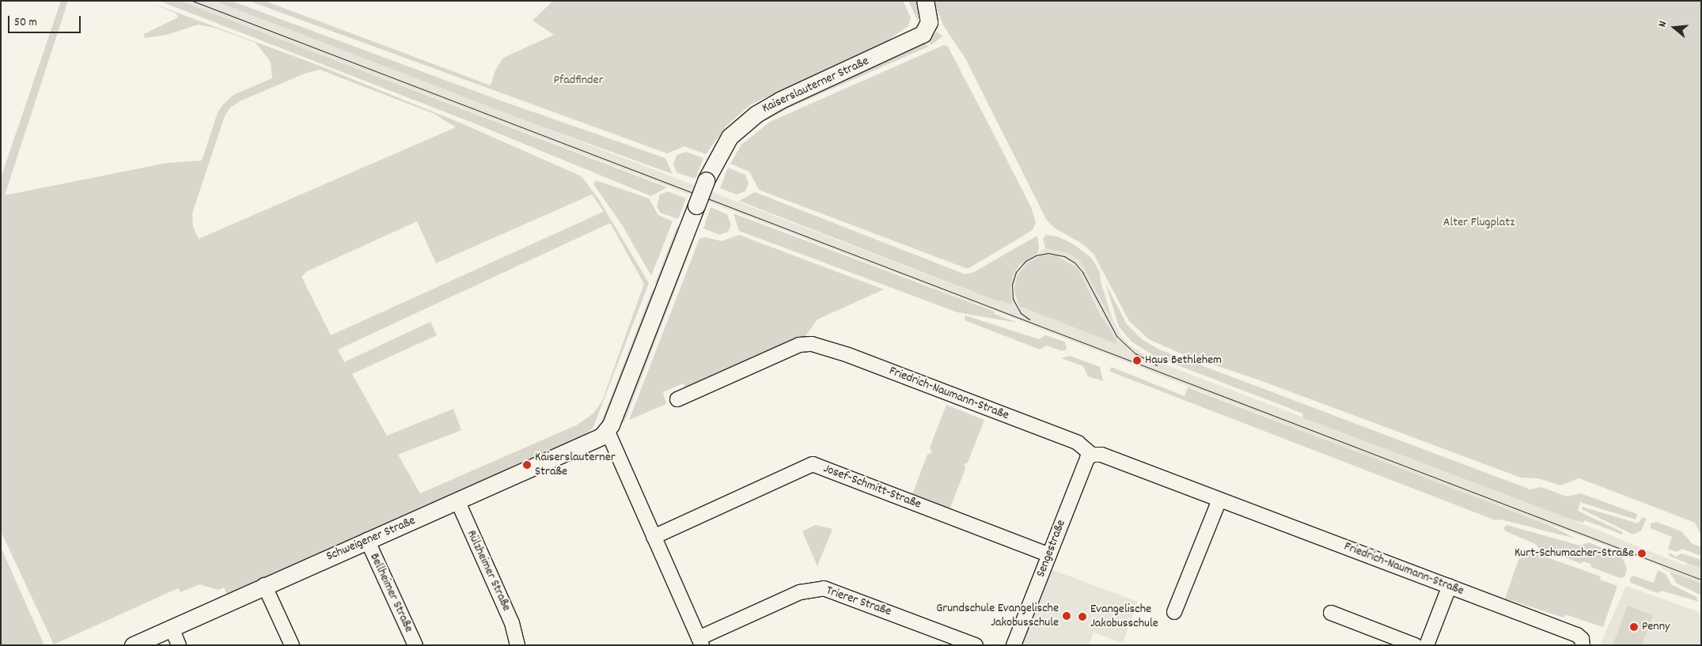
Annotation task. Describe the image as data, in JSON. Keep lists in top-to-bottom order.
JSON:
{
  "streets": {
    "main road": ["Kaiserslauterner Straße", "Schweigener Straße"],
    "street": [
      "Friedrich-Naumann-Straße",
      "Josef-Schmitt-Straße",
      "Sengestraße",
      "Rülzheimer Straße",
      "Bellheimer Straße",
      "Trierer Straße"
    ]
  },
  "crossings": [
    ["Kaiserslauterner Straße", "Schweigener Straße"],
    ["Friedrich-Naumann-Straße", "Sengestraße"],
    ["Josef-Schmitt-Straße", "Sengestraße"],
    ["Schweigener Straße", "Rülzheimer Straße"],
    ["Schweigener Straße", "Bellheimer Straße"]
  ],
  "parks": ["Pfadfinder", "Alter Flugplatz"],
  "places": [
    "Haus Bethlehem",
    "Kaiserslauterner Straße",
    "Kurt-Schumacher-Straße",
    "Grundschule Evangelische Jakobusschule",
    "Evangelische Jakobusschule",
    "Penny"
  ],
  "scale_bar": "50 m",
  "north": "left"
}
